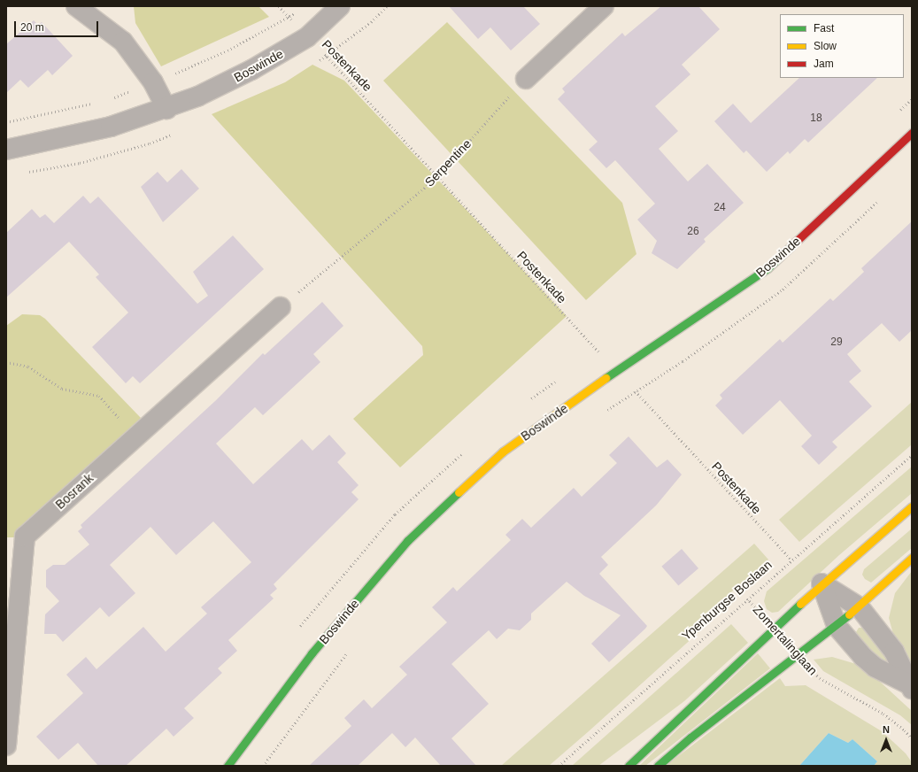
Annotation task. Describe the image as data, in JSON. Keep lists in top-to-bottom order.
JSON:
{
  "streets": {
    "street": ["Boswinde", "Bosrank"],
    "path": [
      "Postenkade",
      "Serpentine",
      "Ypenburgse Boslaan",
      "Zomertalinglaan"
    ]
  },
  "crossings": [
    ["Boswinde", "Postenkade"],
    ["Postenkade", "Serpentine"],
    ["Postenkade", "Ypenburgse Boslaan"],
    ["Serpentine", "Bosrank"],
    ["Ypenburgse Boslaan", "Zomertalinglaan"]
  ],
  "house_numbers": [
    "18",
    "24",
    "26",
    "29"
  ],
  "legend": ["Fast", "Slow", "Jam"],
  "scale_bar": "20 m",
  "north": "top"
}
